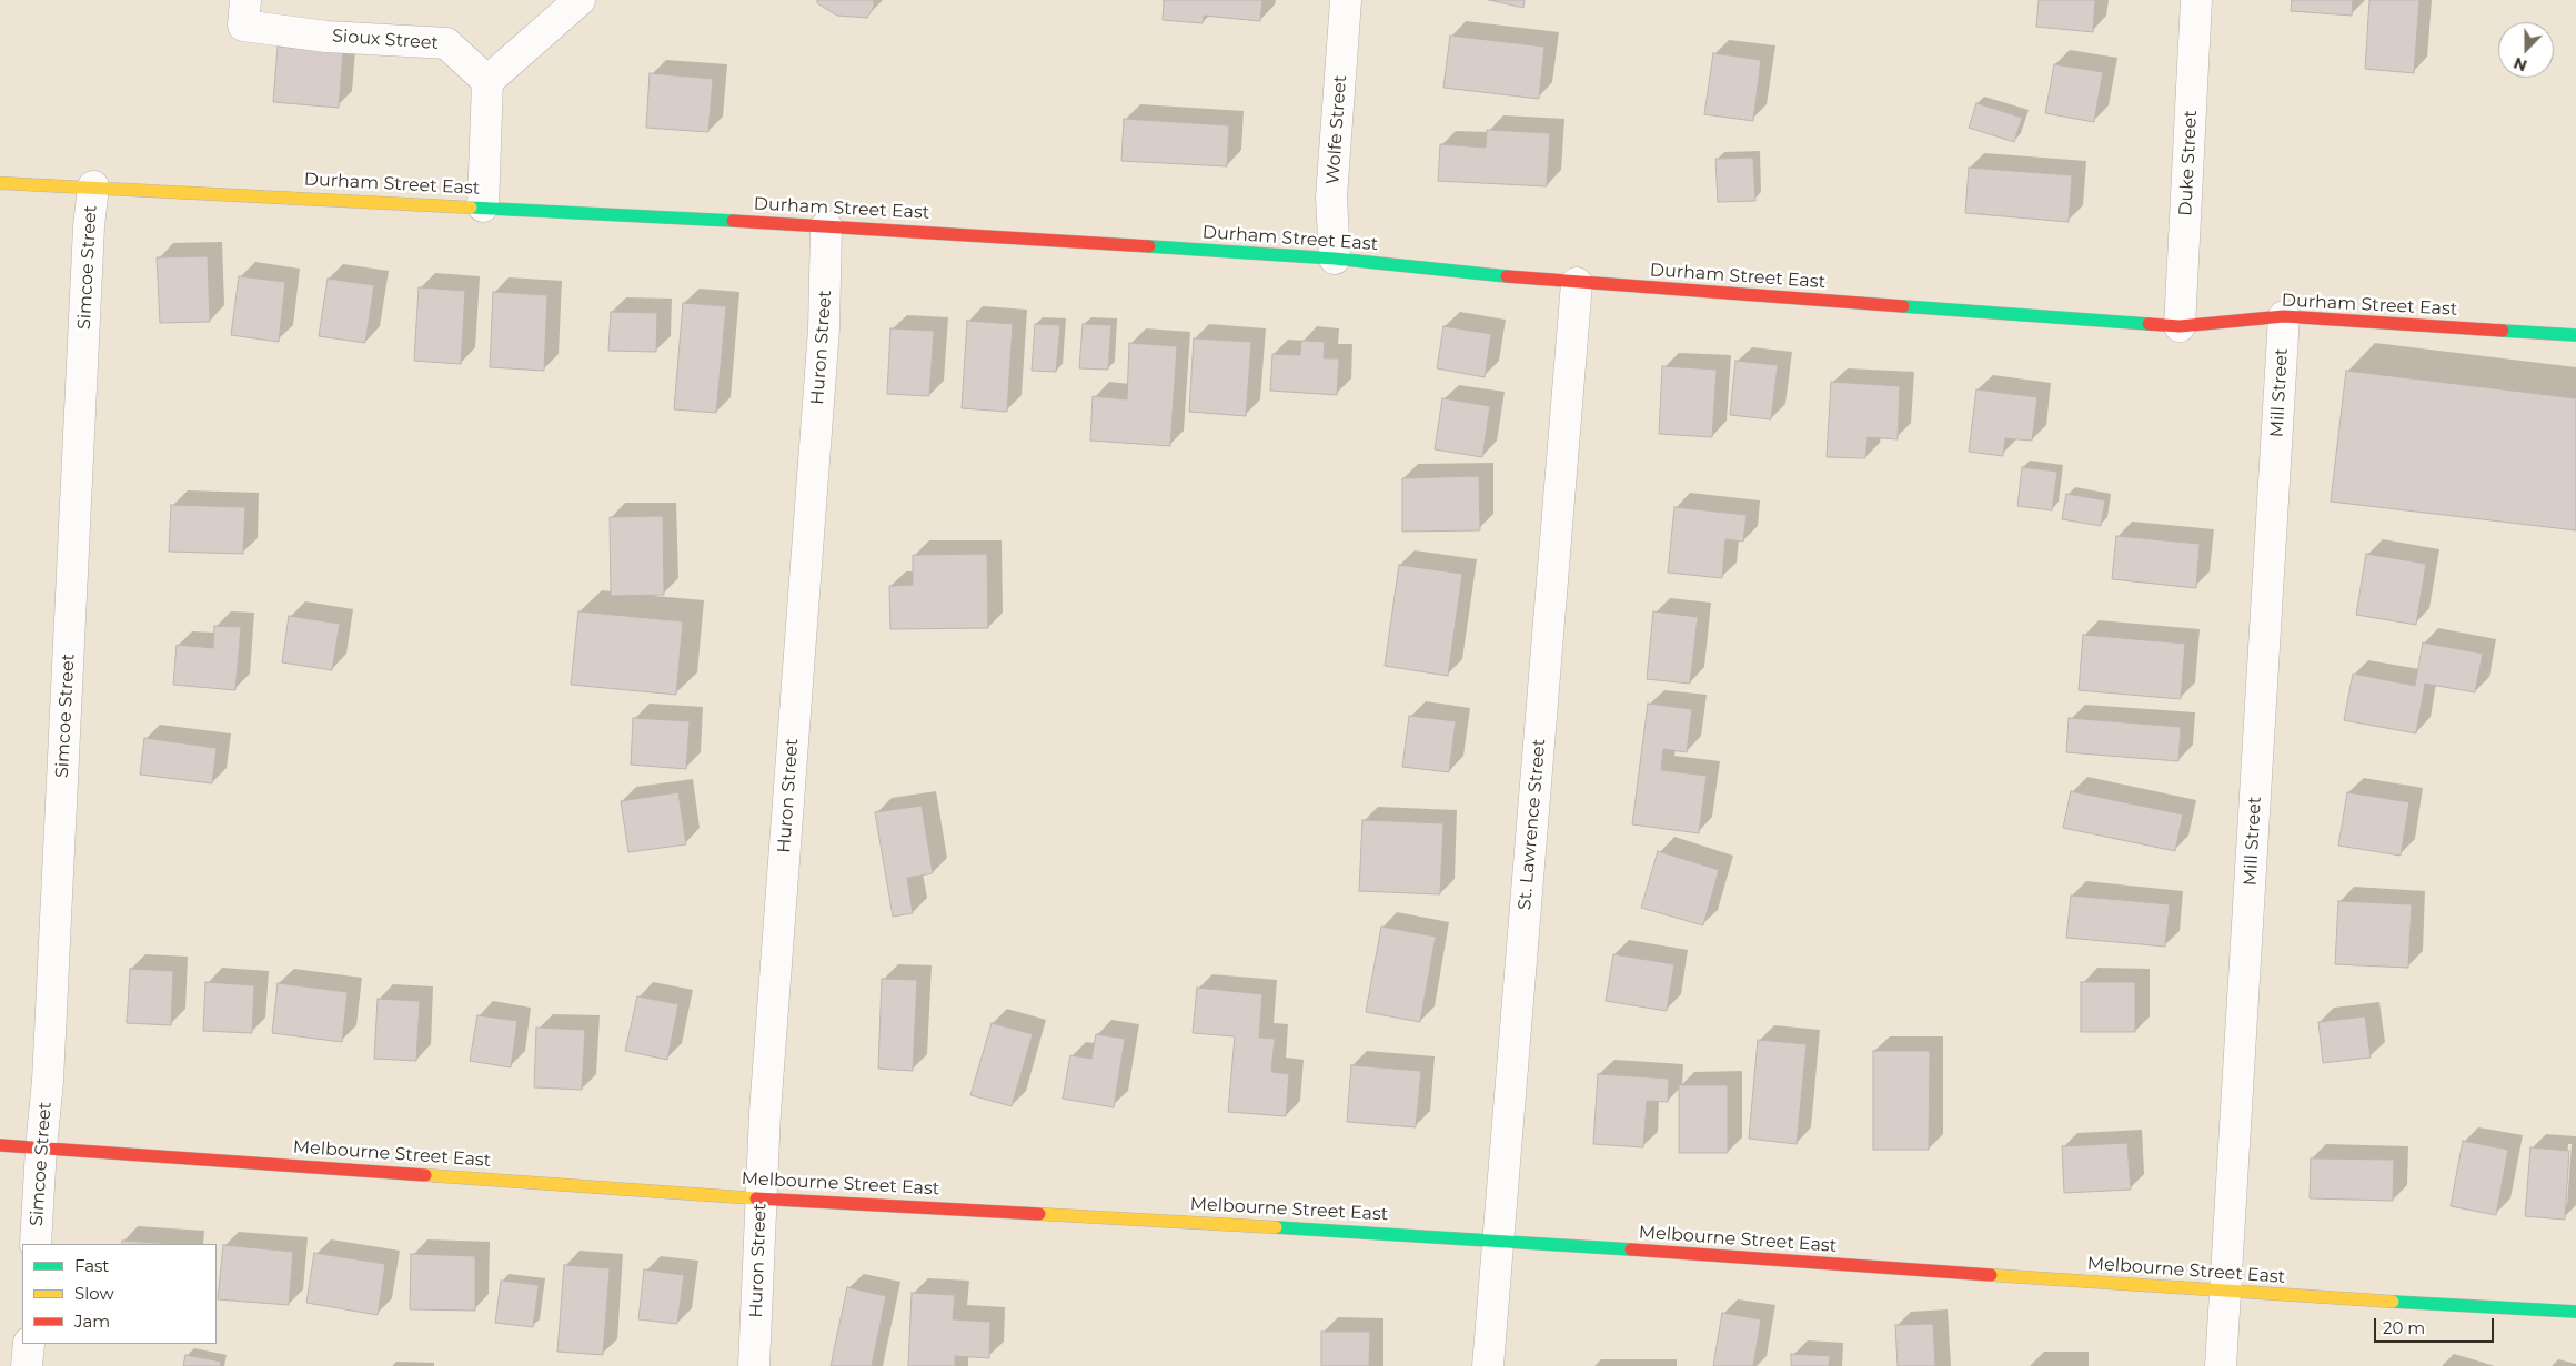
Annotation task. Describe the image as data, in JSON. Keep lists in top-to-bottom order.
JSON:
{
  "streets": {
    "street": [
      "Sioux Street",
      "Wolfe Street",
      "Duke Street",
      "Durham Street East",
      "Simcoe Street",
      "Huron Street",
      "Mill Street",
      "St. Lawrence Street",
      "Melbourne Street East"
    ]
  },
  "crossings": [
    ["Wolfe Street", "Durham Street East"],
    ["Duke Street", "Durham Street East"],
    ["Durham Street East", "Simcoe Street"],
    ["Durham Street East", "Huron Street"],
    ["Durham Street East", "Mill Street"],
    ["Durham Street East", "St. Lawrence Street"],
    ["Simcoe Street", "Melbourne Street East"],
    ["Huron Street", "Melbourne Street East"],
    ["Mill Street", "Melbourne Street East"],
    ["St. Lawrence Street", "Melbourne Street East"]
  ],
  "legend": ["Fast", "Slow", "Jam"],
  "scale_bar": "20 m",
  "north": "bottom"
}
